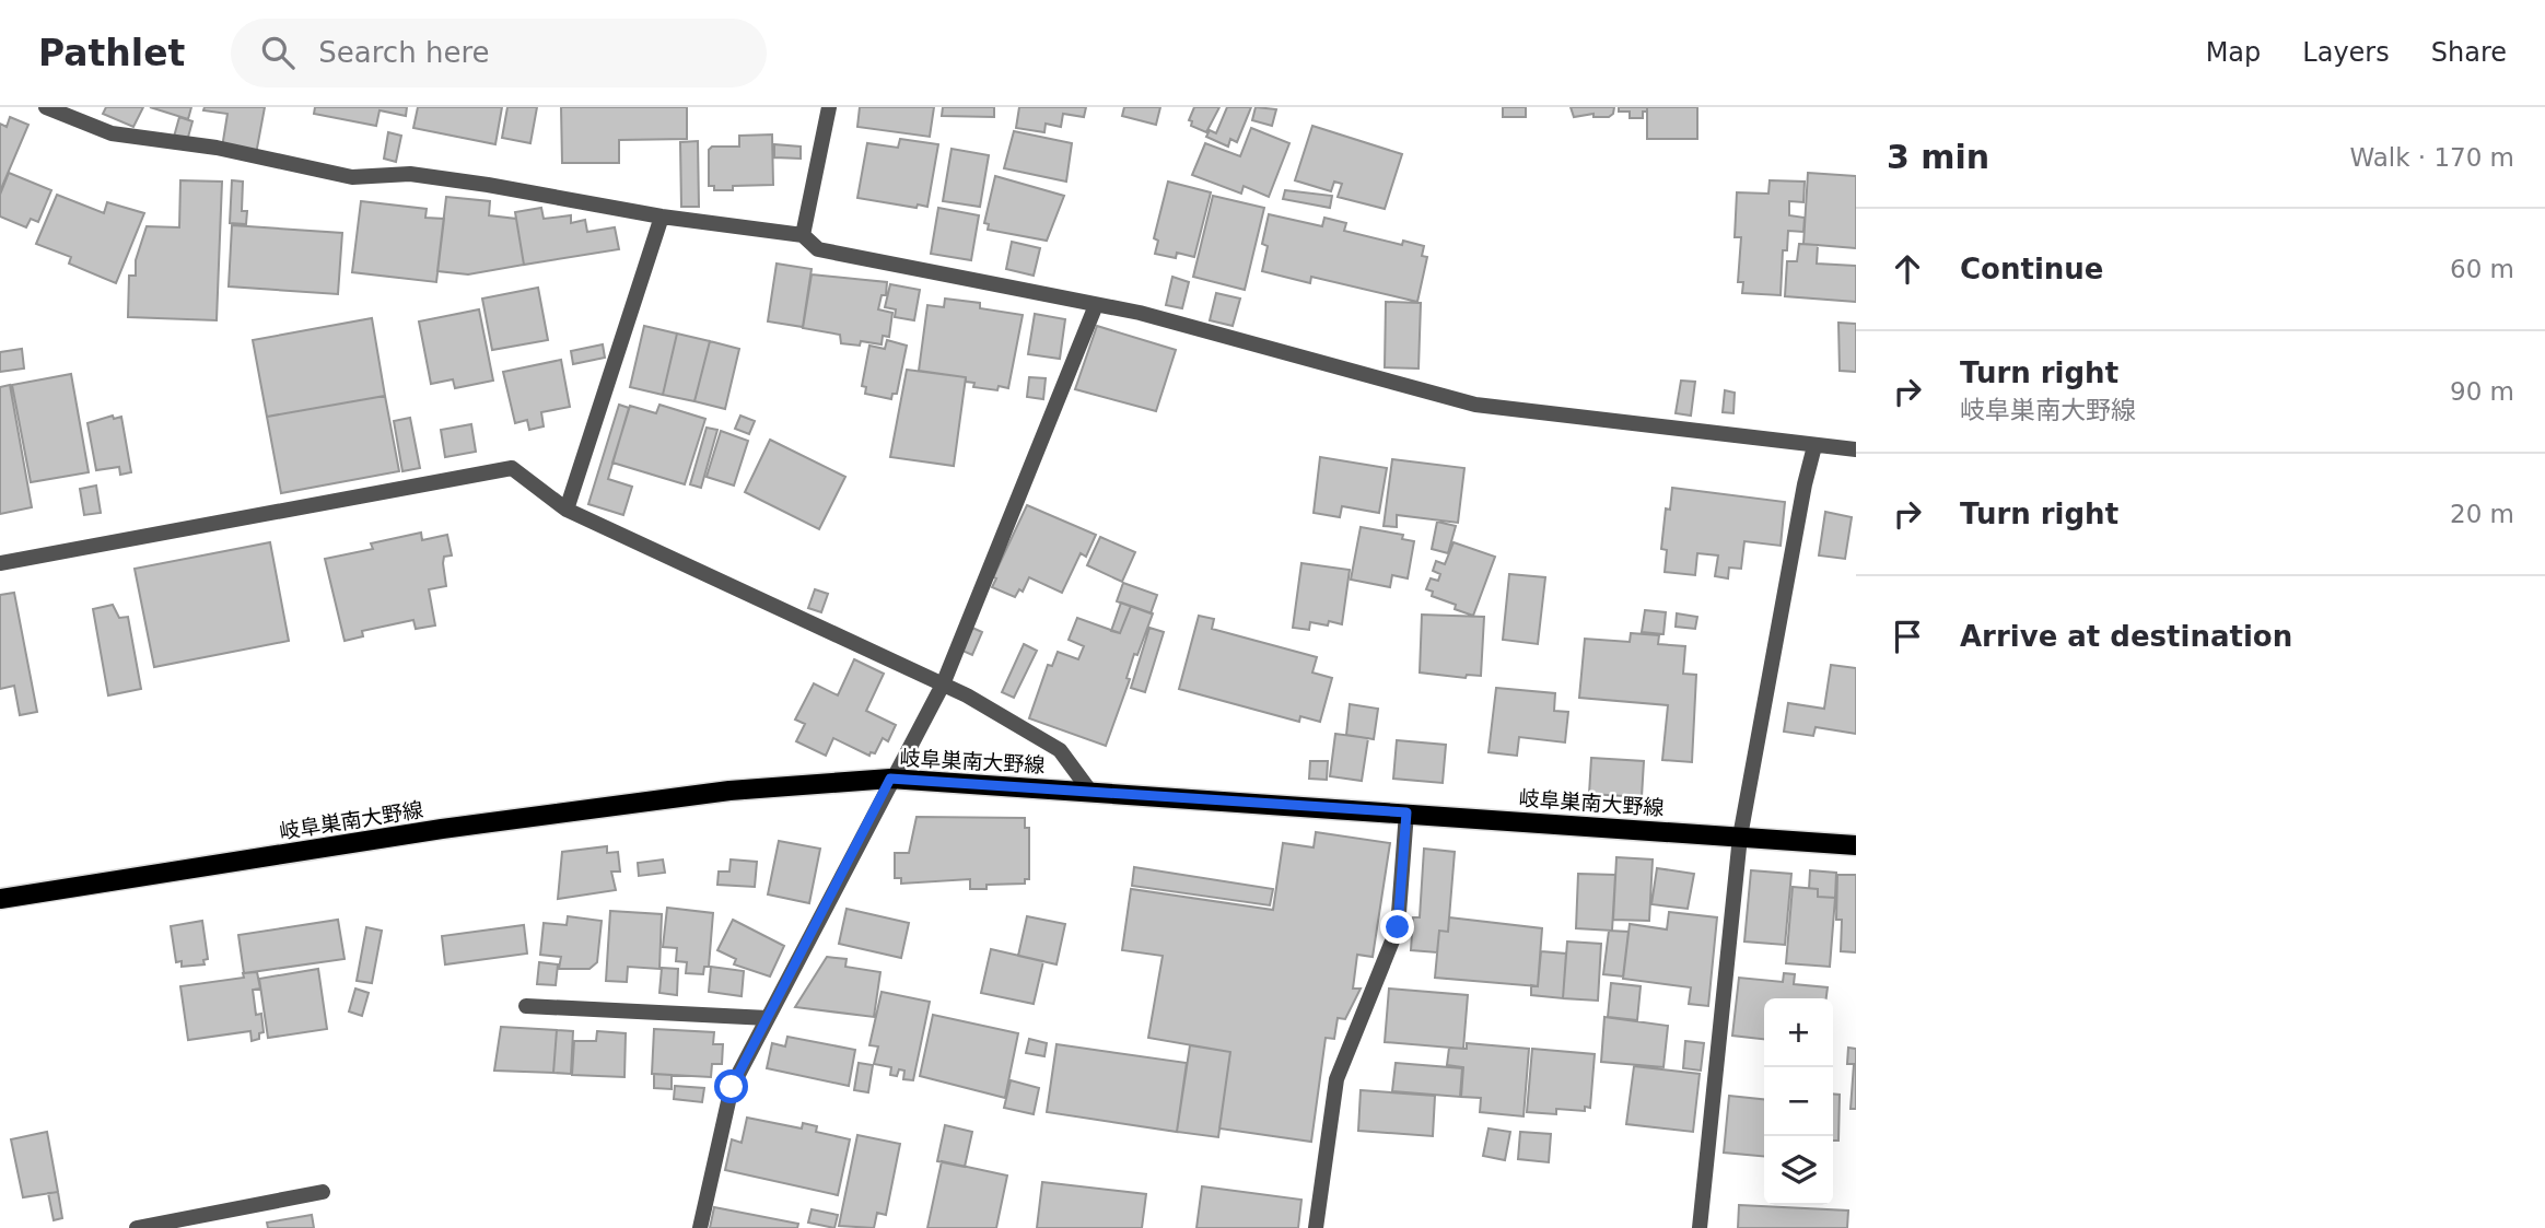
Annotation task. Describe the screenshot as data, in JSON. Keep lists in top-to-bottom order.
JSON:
{
  "streets": {
    "main road": ["岐阜巣南大野線"]
  },
  "page": {
    "header": "Pathlet",
    "search": "Search here",
    "nav": ["Map", "Layers", "Share"],
    "heading": ["3 min", "Walk · 170 m"],
    "list": [
      ["Continue", "60 m"],
      ["Turn right", "岐阜巣南大野線", "90 m"],
      ["Turn right", "20 m"],
      "Arrive at destination"
    ],
    "map_buttons": ["+", "−"]
  }
}
